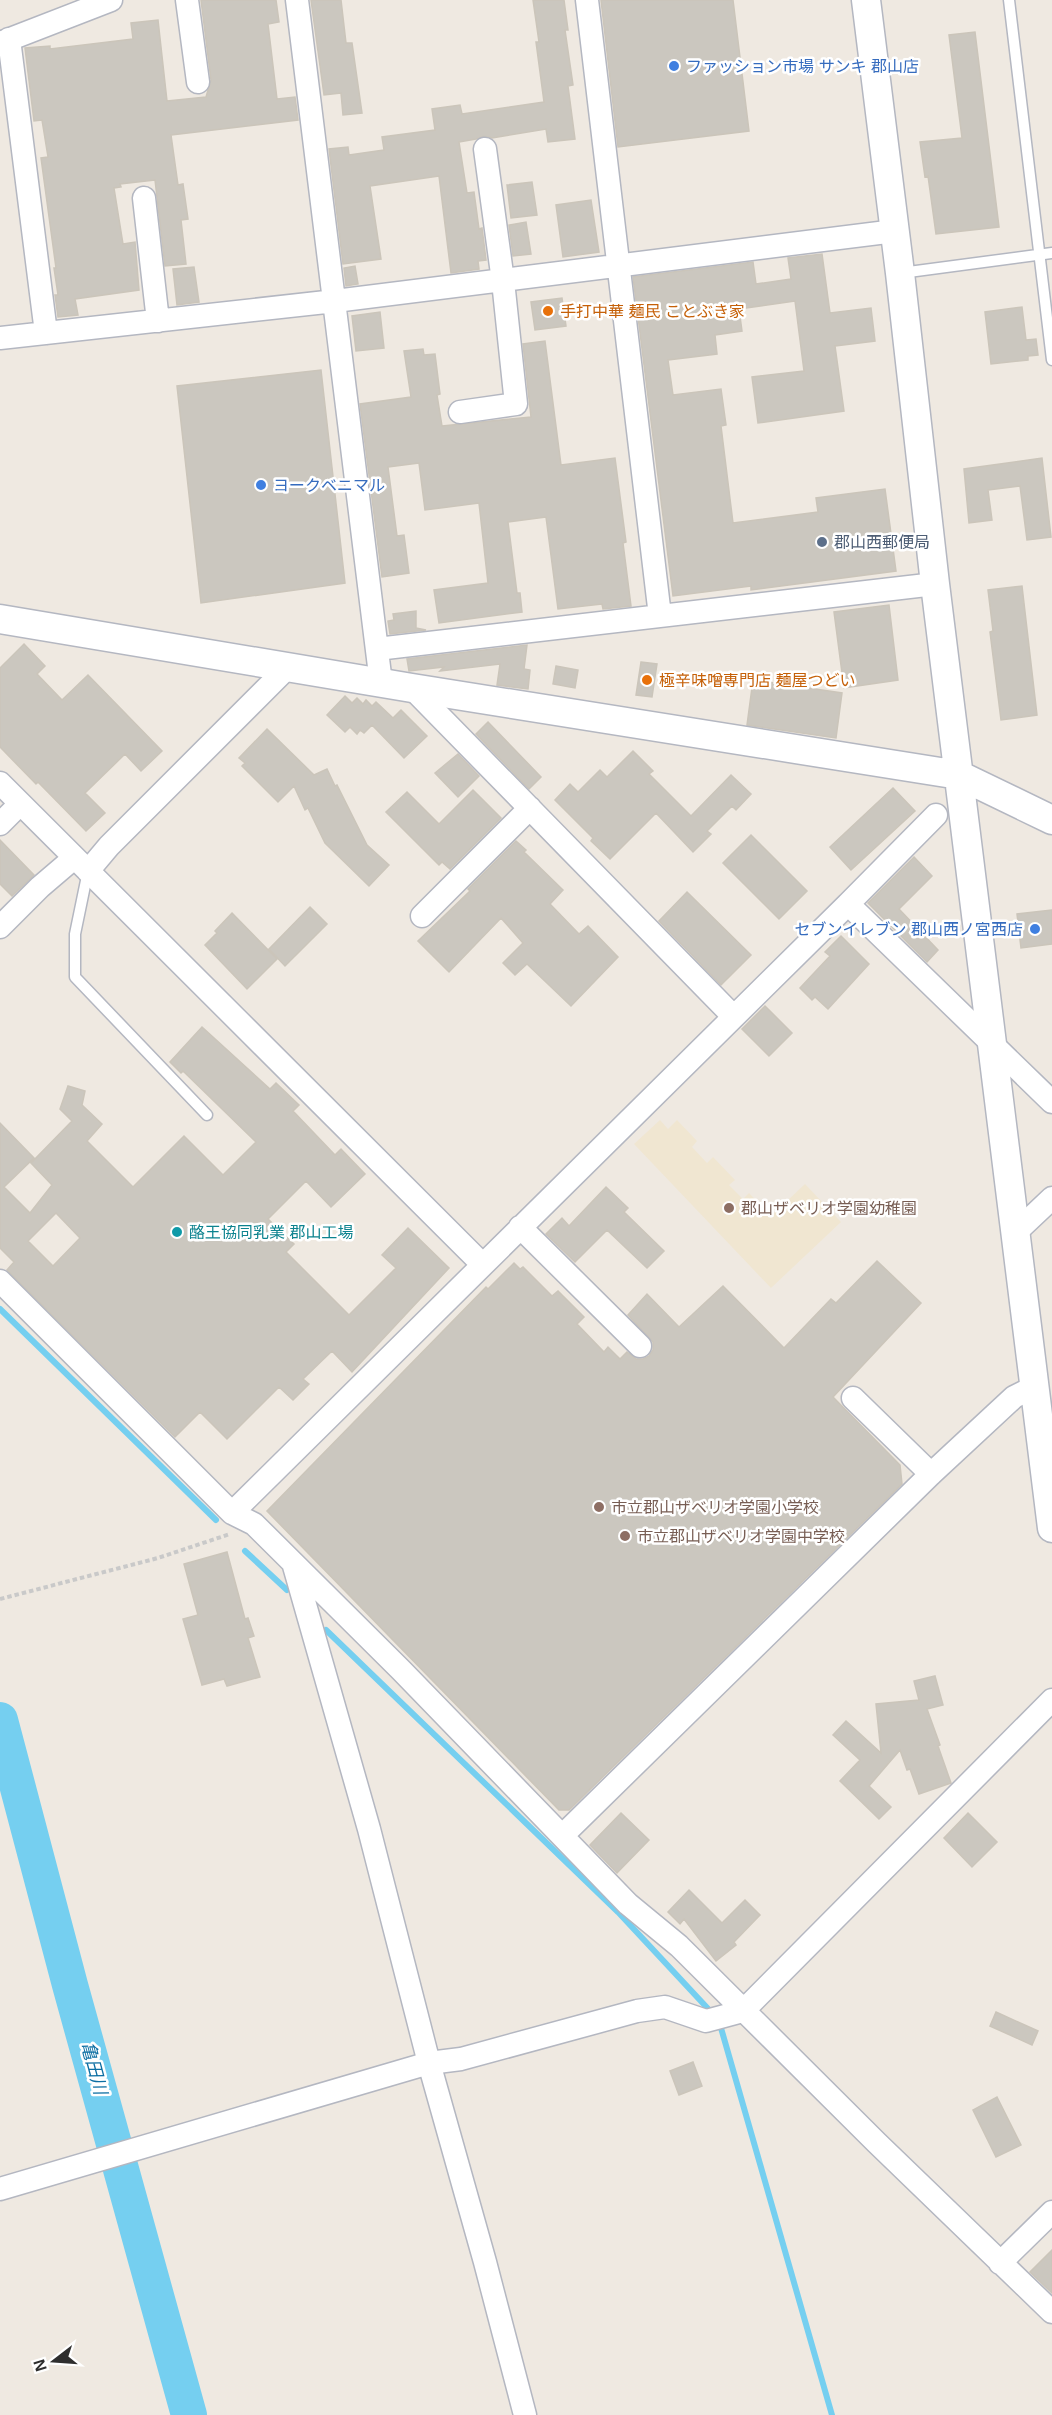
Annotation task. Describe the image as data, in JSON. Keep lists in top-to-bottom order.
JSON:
{
  "water": ["亀田川"],
  "places": [
    "ファッション市場 サンキ 郡山店",
    "手打中華 麺民 ことぶき家",
    "ヨークベニマル",
    "郡山西郵便局",
    "極辛味噌専門店 麺屋つどい",
    "セブンイレブン 郡山西ノ宮西店",
    "郡山ザベリオ学園幼稚園",
    "酪王協同乳業 郡山工場",
    "市立郡山ザベリオ学園小学校",
    "市立郡山ザベリオ学園中学校"
  ],
  "north": "left"
}
